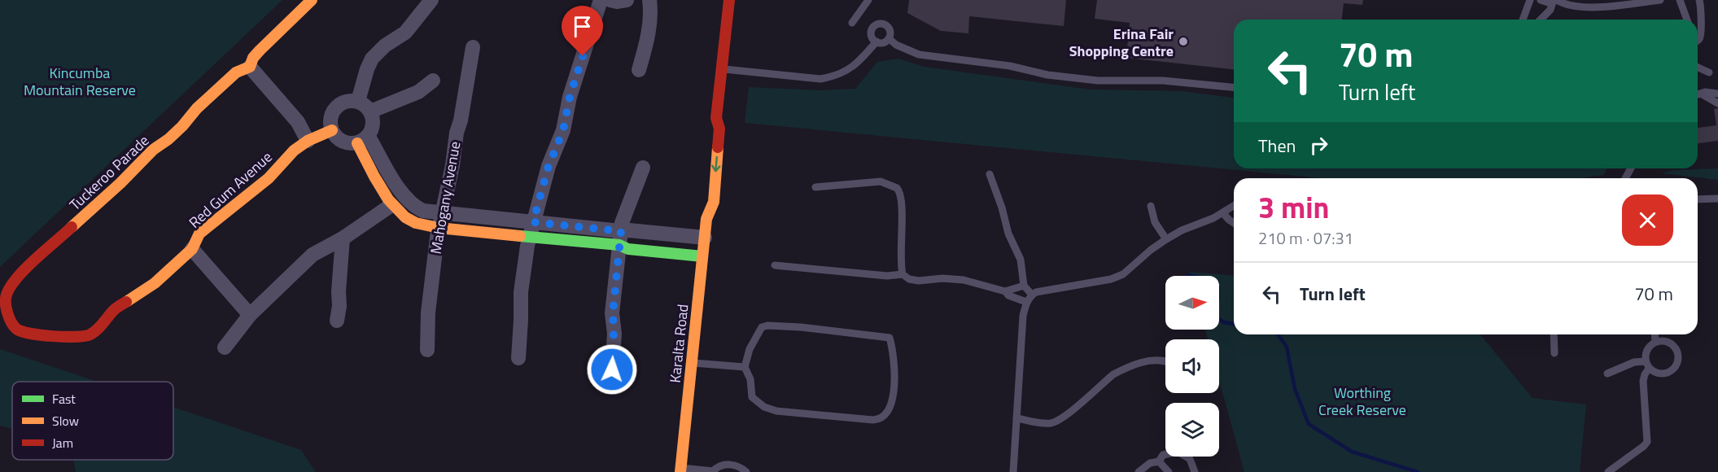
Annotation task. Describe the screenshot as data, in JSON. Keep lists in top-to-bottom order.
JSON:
{
  "streets": {
    "street": [
      "Tuckeroo Parade",
      "Red Gum Avenue",
      "Mahogany Avenue",
      "Karalta Road"
    ]
  },
  "crossings": [
    ["Tuckeroo Parade", "Red Gum Avenue"]
  ],
  "parks": ["Kincumba Mountain Reserve", "Worthing Creek Reserve"],
  "places": ["Erina Fair Shopping Centre"],
  "legend": ["Fast", "Slow", "Jam"],
  "north": "right",
  "page": {
    "turn": ["70 m", "Turn left"],
    "then": "Then",
    "heading": ["3 min", "210 m · 07:31"],
    "list": [
      {
        "name": "Turn left",
        "value": "70 m"
      }
    ]
  }
}
